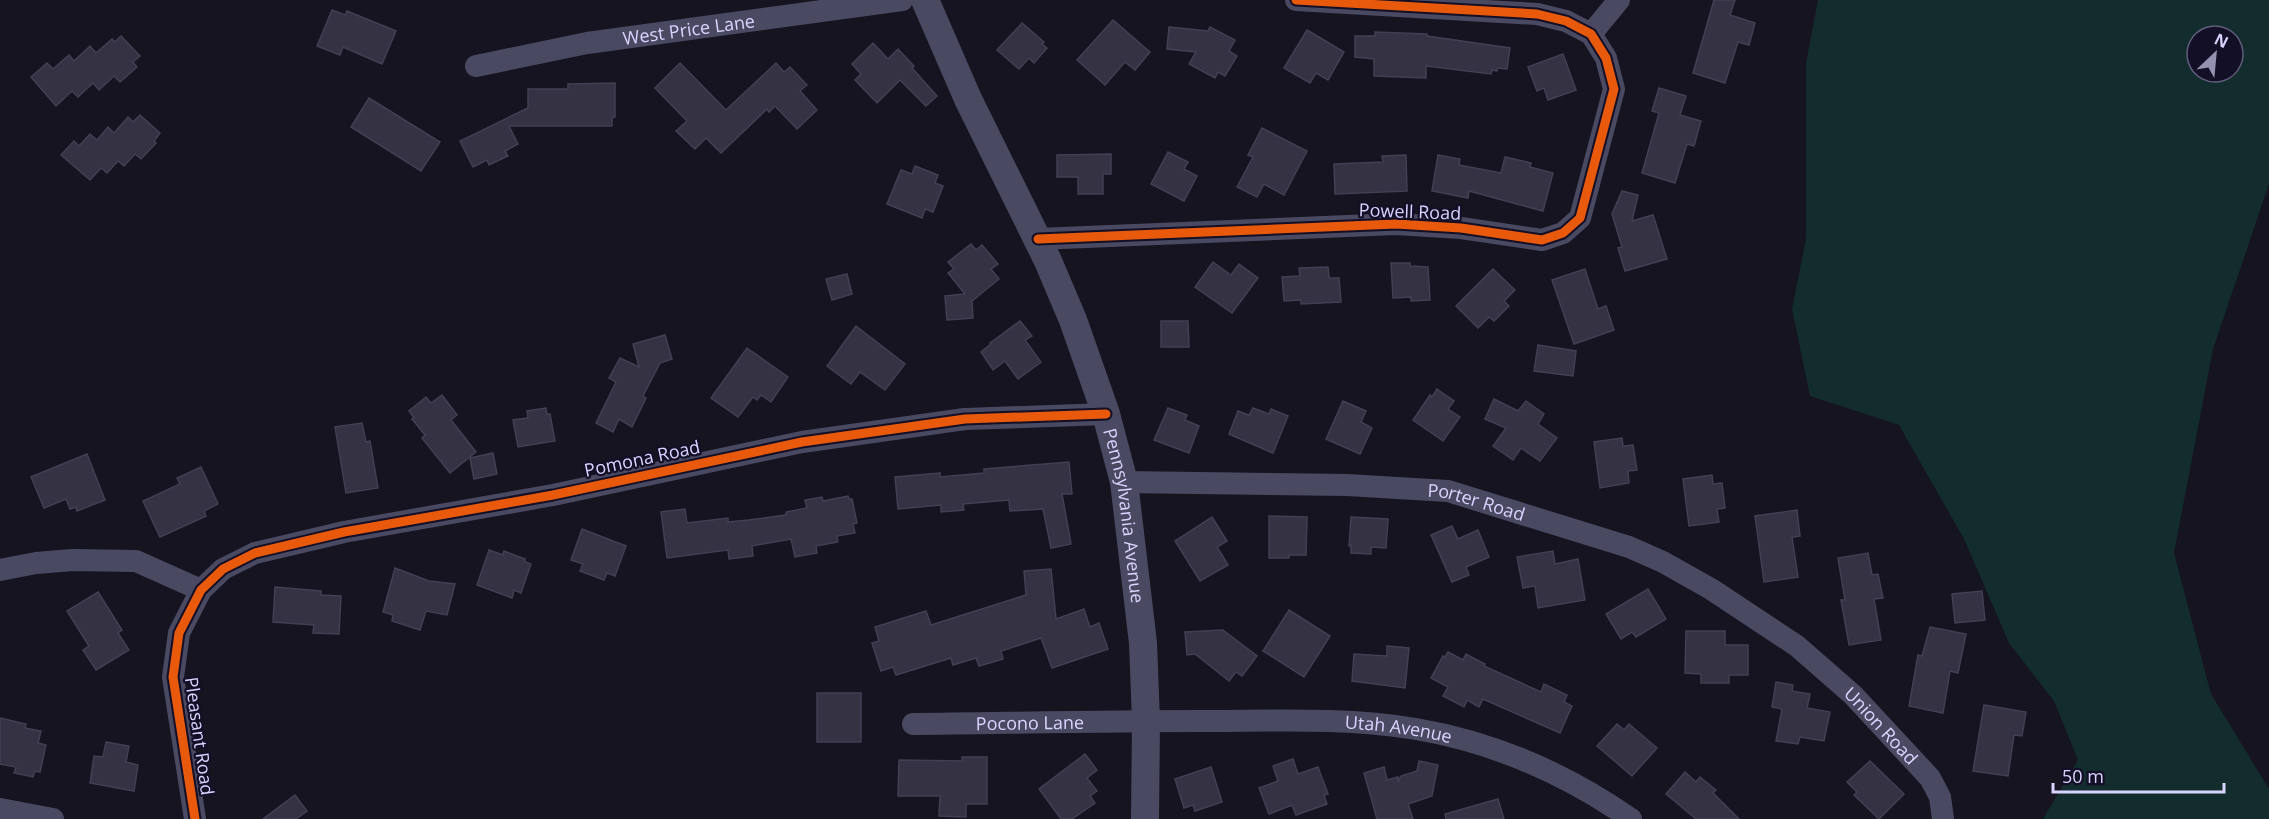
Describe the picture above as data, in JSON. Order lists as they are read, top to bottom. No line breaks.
{"streets":{"street":["West Price Lane","Powell Road","Pomona Road","Porter Road","Pennsylvania Avenue","Pocono Lane","Union Road","Utah Avenue","Pleasant Road"]},"crossings":[["Powell Road","Pennsylvania Avenue"],["Pomona Road","Pennsylvania Avenue"],["Pomona Road","Pleasant Road"],["Porter Road","Pennsylvania Avenue"],["Porter Road","Union Road"],["Pennsylvania Avenue","Pocono Lane"],["Pennsylvania Avenue","Utah Avenue"],["Pocono Lane","Utah Avenue"]],"scale_bar":"50 m","north":"top right"}
